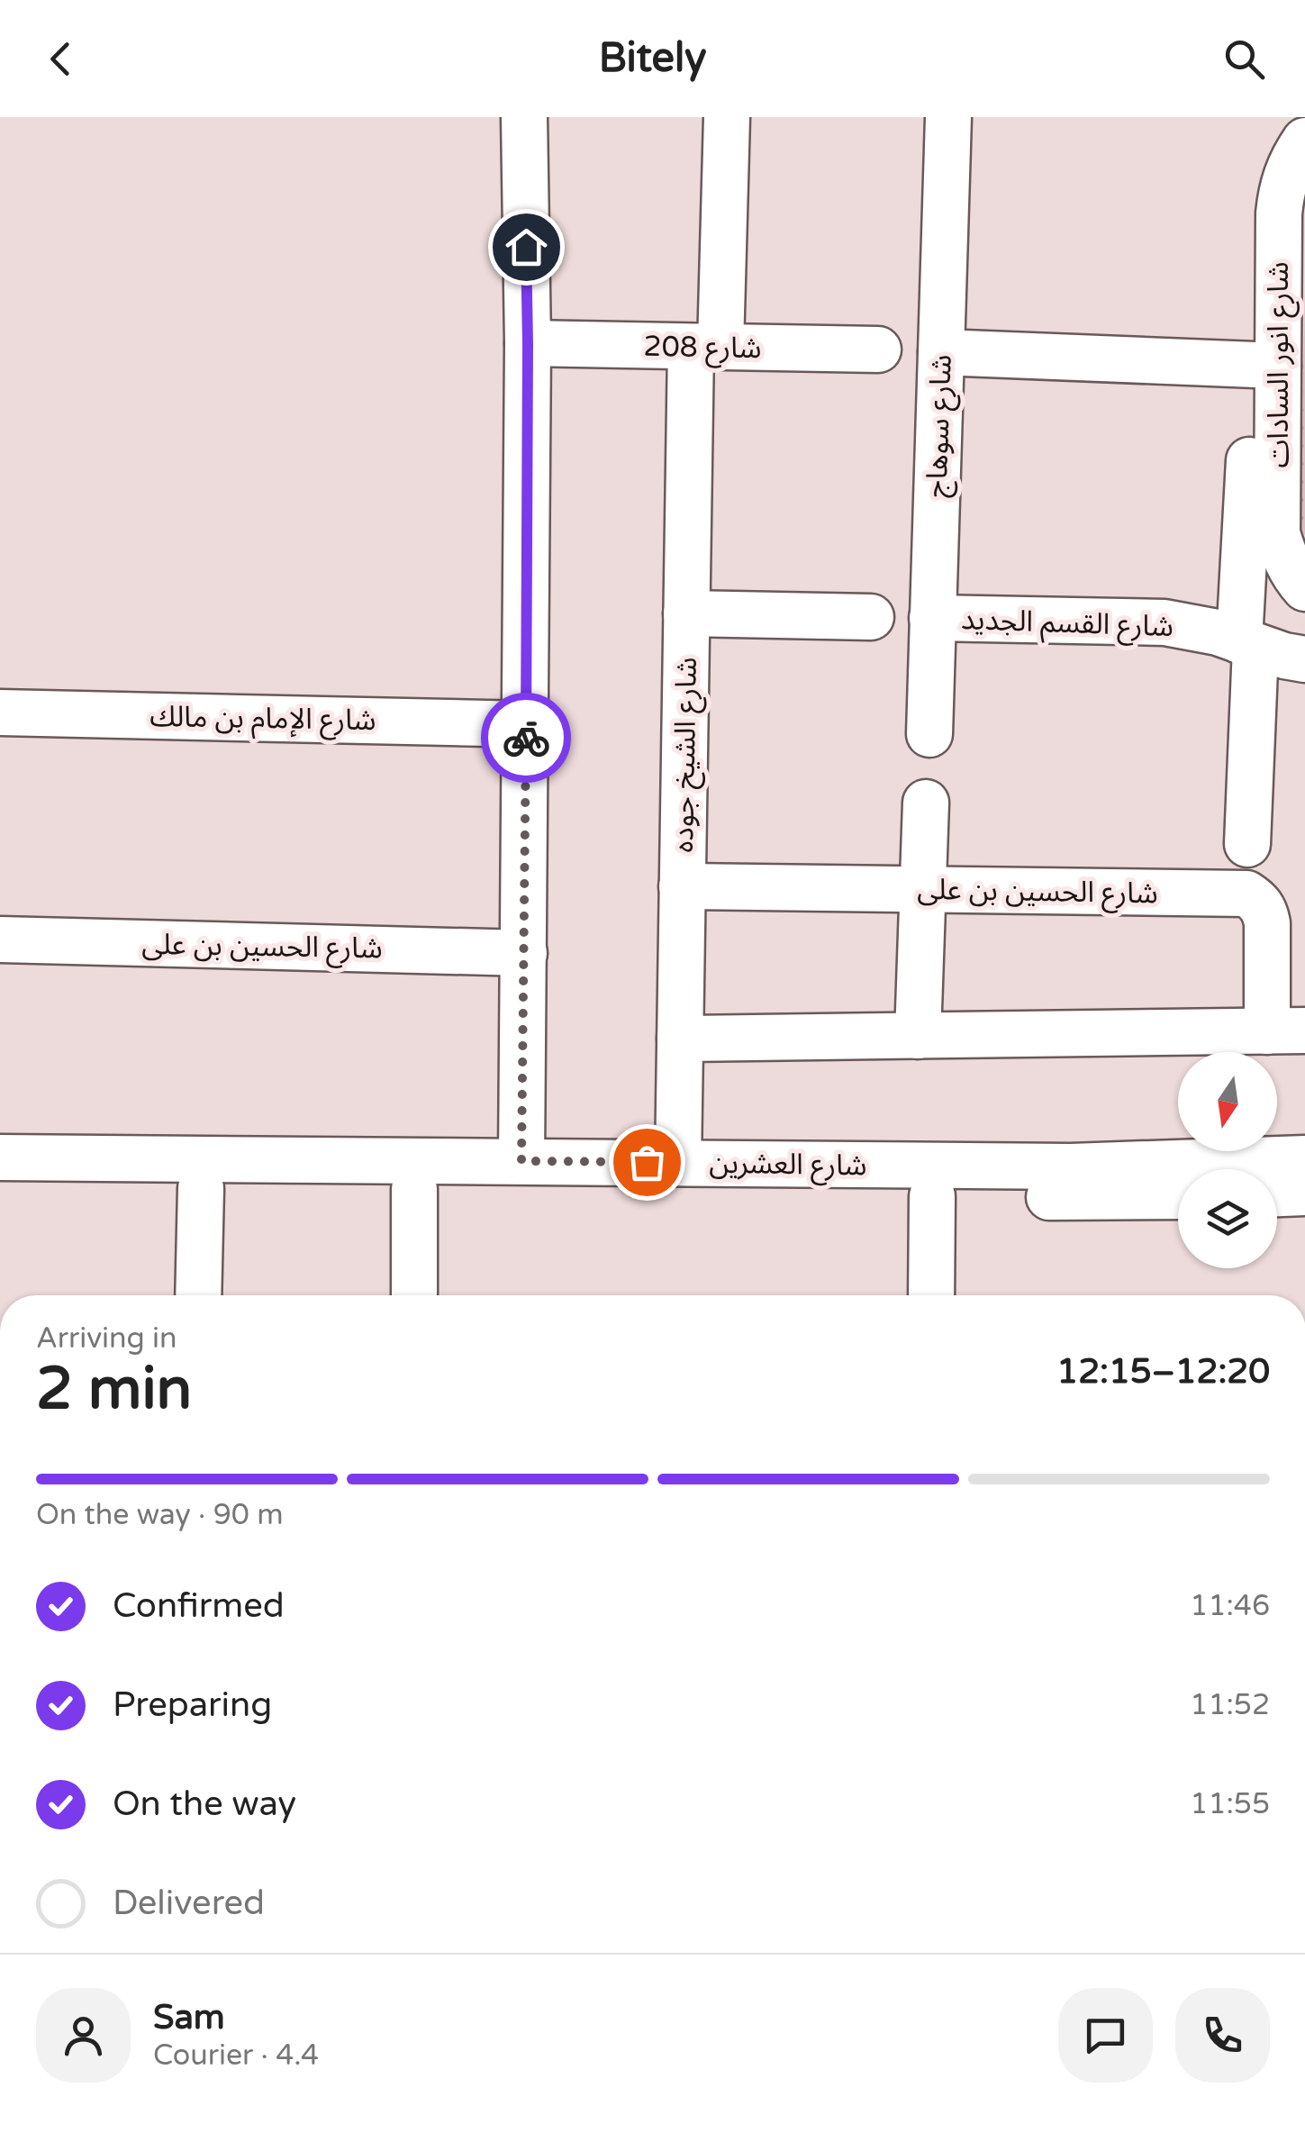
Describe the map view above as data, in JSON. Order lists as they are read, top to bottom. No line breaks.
{"streets":{"street":["شارع 208","شارع انور السادات","شارع سوهاج","شارع القسم الجديد","شارع الإمام بن مالك","شارع الشيخ جوده","شارع الحسين بن على","شارع العشرين"]},"crossings":[["شارع 208","شارع الشيخ جوده"],["شارع سوهاج","شارع القسم الجديد"],["شارع الشيخ جوده","شارع الحسين بن على"],["شارع الشيخ جوده","شارع العشرين"]],"north":"bottom","page":{"header":"Bitely","heading":["2 min","Arriving in","12:15–12:20"],"panel":["Sam","Courier · 4.4"],"bar":"On the way · 90 m","list":[["Confirmed","11:46"],["Preparing","11:52"],["On the way","11:55"],"Delivered"]}}
